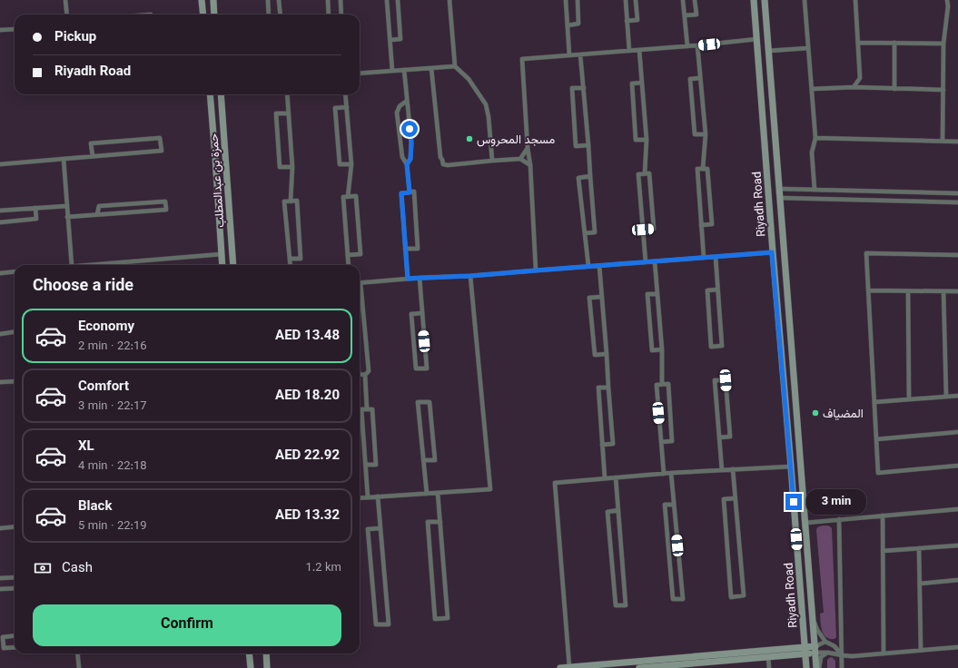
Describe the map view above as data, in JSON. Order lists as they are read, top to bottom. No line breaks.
{"streets":{"street":["حمزة بن عبدالمطلب","Riyadh Road"]},"places":["مسجد المحروس","المضياف"],"page":{"banner":["Pickup","Riyadh Road"],"heading":"Choose a ride","list":[{"name":"Economy","note":"2 min · 22:16","value":"AED 13.48"},{"name":"Comfort","note":"3 min · 22:17","value":"AED 18.20"},{"name":"XL","note":"4 min · 22:18","value":"AED 22.92"},{"name":"Black","note":"5 min · 22:19","value":"AED 13.32"}],"bubble":"3 min","pay":["Cash","1.2 km"],"buttons":"Confirm"}}
